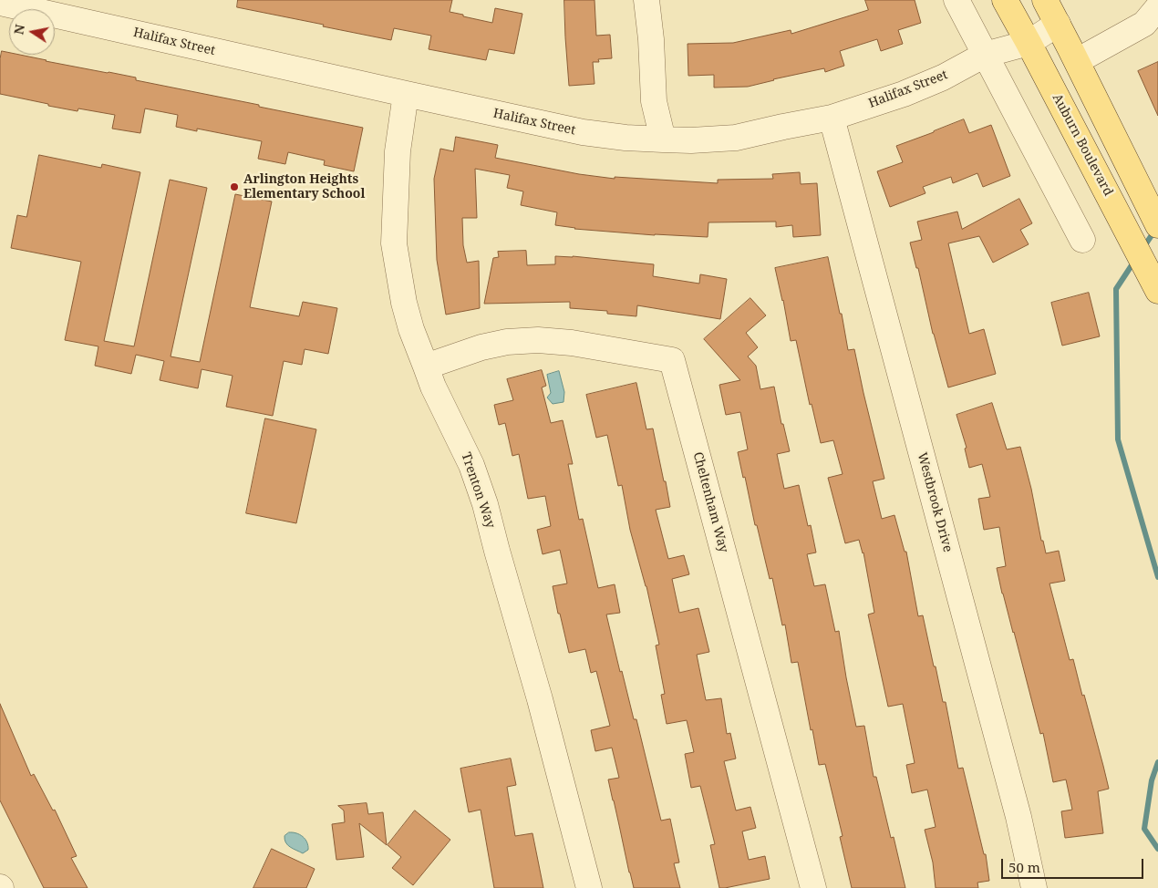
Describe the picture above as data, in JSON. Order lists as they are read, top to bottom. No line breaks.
{"streets":{"main road":["Auburn Boulevard"],"street":["Halifax Street","Trenton Way","Cheltenham Way","Westbrook Drive"]},"crossings":[["Halifax Street","Auburn Boulevard"],["Halifax Street","Trenton Way"],["Halifax Street","Westbrook Drive"],["Trenton Way","Cheltenham Way"]],"places":["Arlington Heights Elementary School"],"scale_bar":"50 m","north":"left"}
